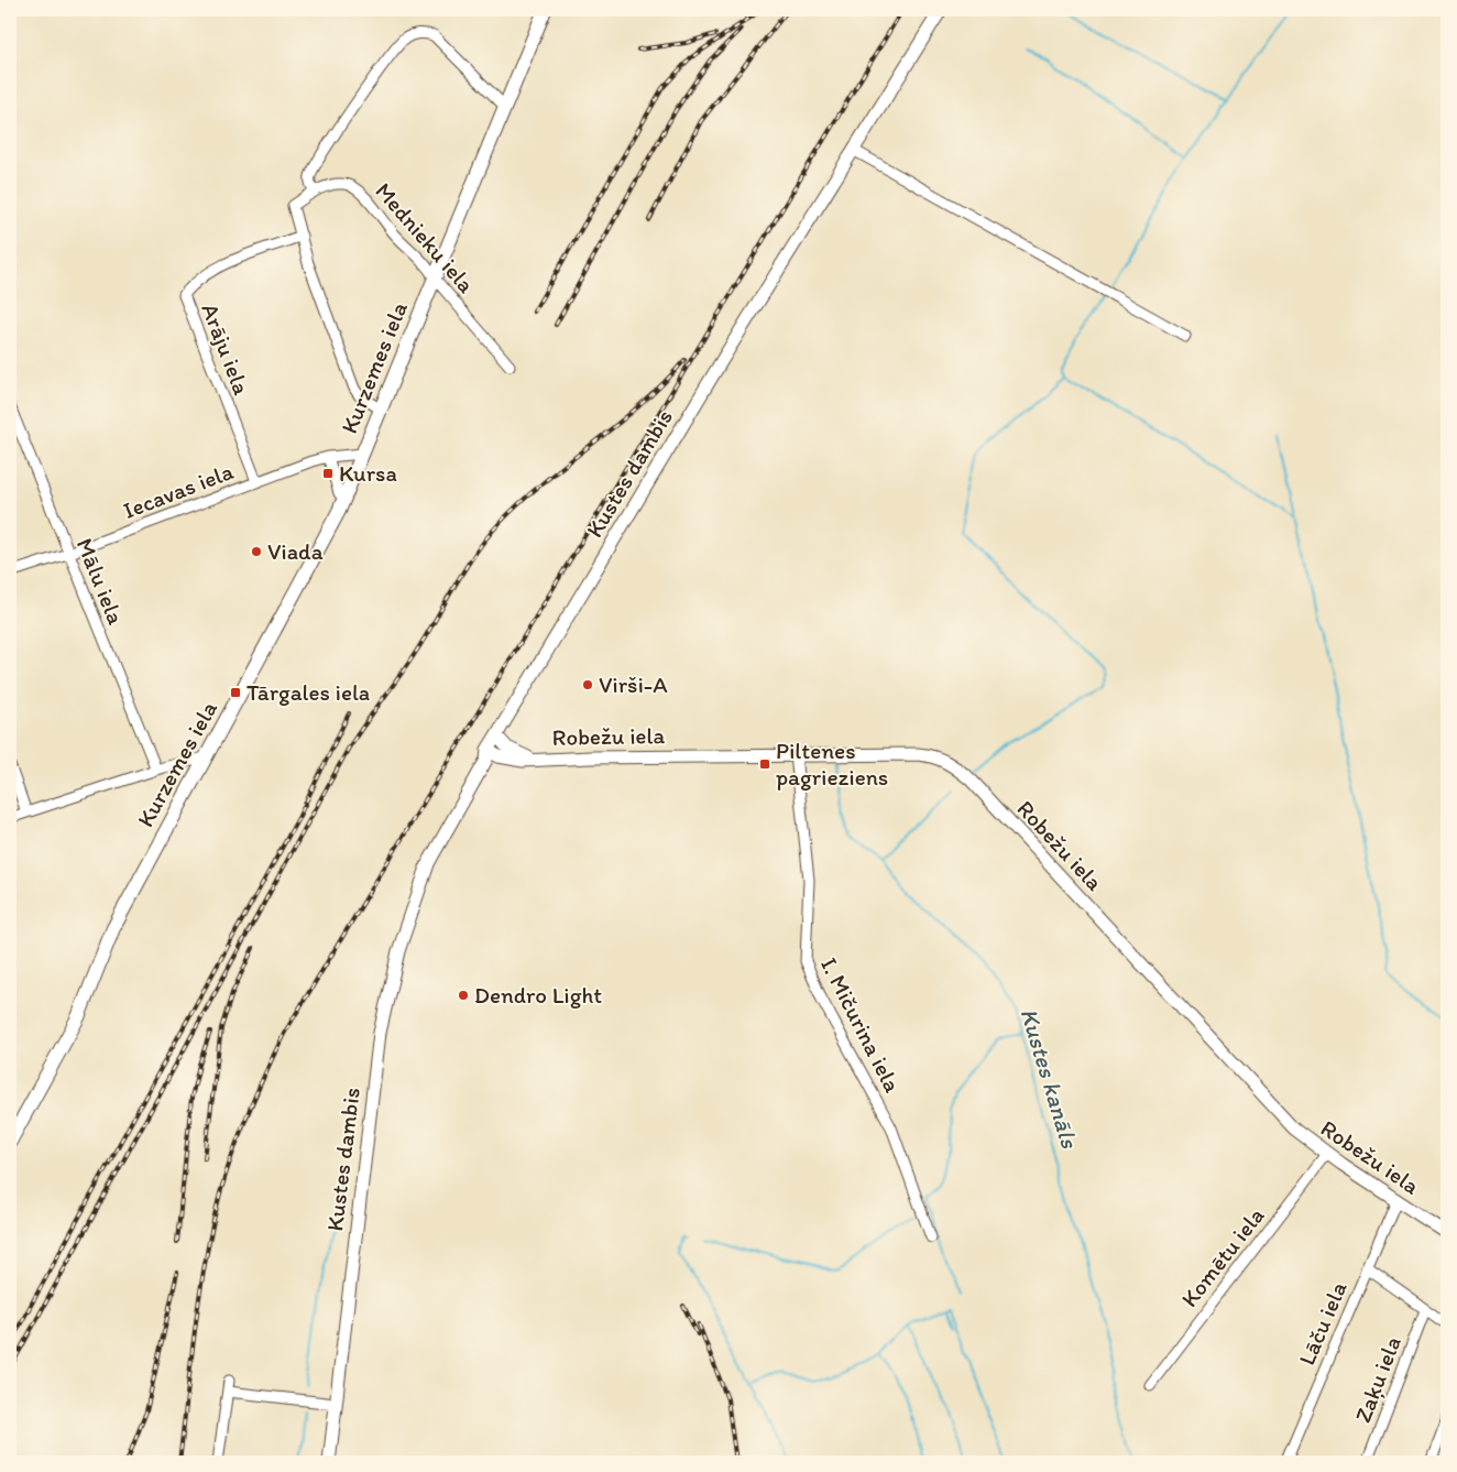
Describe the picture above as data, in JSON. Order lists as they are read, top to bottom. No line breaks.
{"streets":{"highway":["Kurzemes iela"],"main road":["Kustes dambis","Robežu iela"],"street":["Mednieku iela","Arāju iela","Iecavas iela","Mālu iela","I. Mičurina iela","Komētu iela","Lāču iela","Zaķu iela"]},"crossings":[["Mednieku iela","Arāju iela"],["Mednieku iela","Kurzemes iela"],["Arāju iela","Iecavas iela"],["Kurzemes iela","Iecavas iela"],["Kustes dambis","Robežu iela"],["Iecavas iela","Mālu iela"],["Robežu iela","I. Mičurina iela"],["Robežu iela","Komētu iela"],["Robežu iela","Lāču iela"]],"water":["Kustes kanāls"],"places":{"transit":["Kursa","Tārgales iela","Piltenes pagrieziens"],"other":["Viada","Virši-A","Dendro Light"]}}
